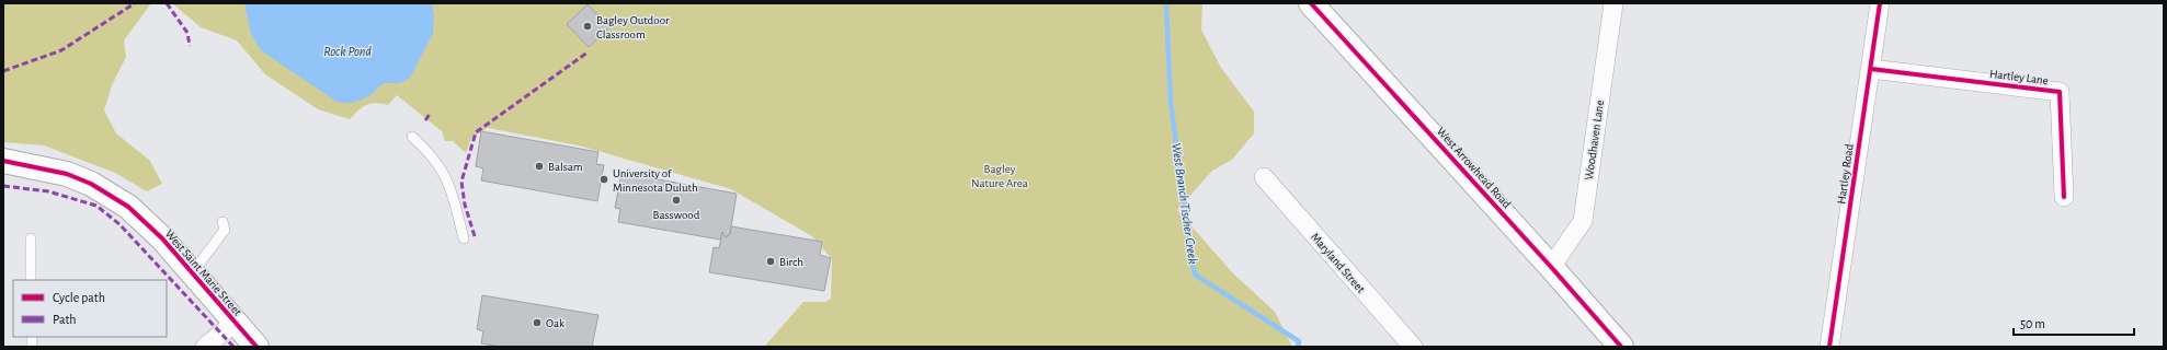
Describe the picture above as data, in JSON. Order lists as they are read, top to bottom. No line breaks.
{"streets":{"street":["Hartley Lane","Woodhaven Lane","West Arrowhead Road","Hartley Road","Maryland Street","West Saint Marie Street"]},"crossings":[["Hartley Lane","Hartley Road"],["Woodhaven Lane","West Arrowhead Road"]],"water":["Rock Pond","West Branch Tischer Creek"],"parks":["Bagley Nature Area"],"places":["Bagley Outdoor Classroom","Balsam","University of Minnesota Duluth","Basswood","Birch","Oak"],"legend":["Cycle path","Path"],"scale_bar":"50 m"}
